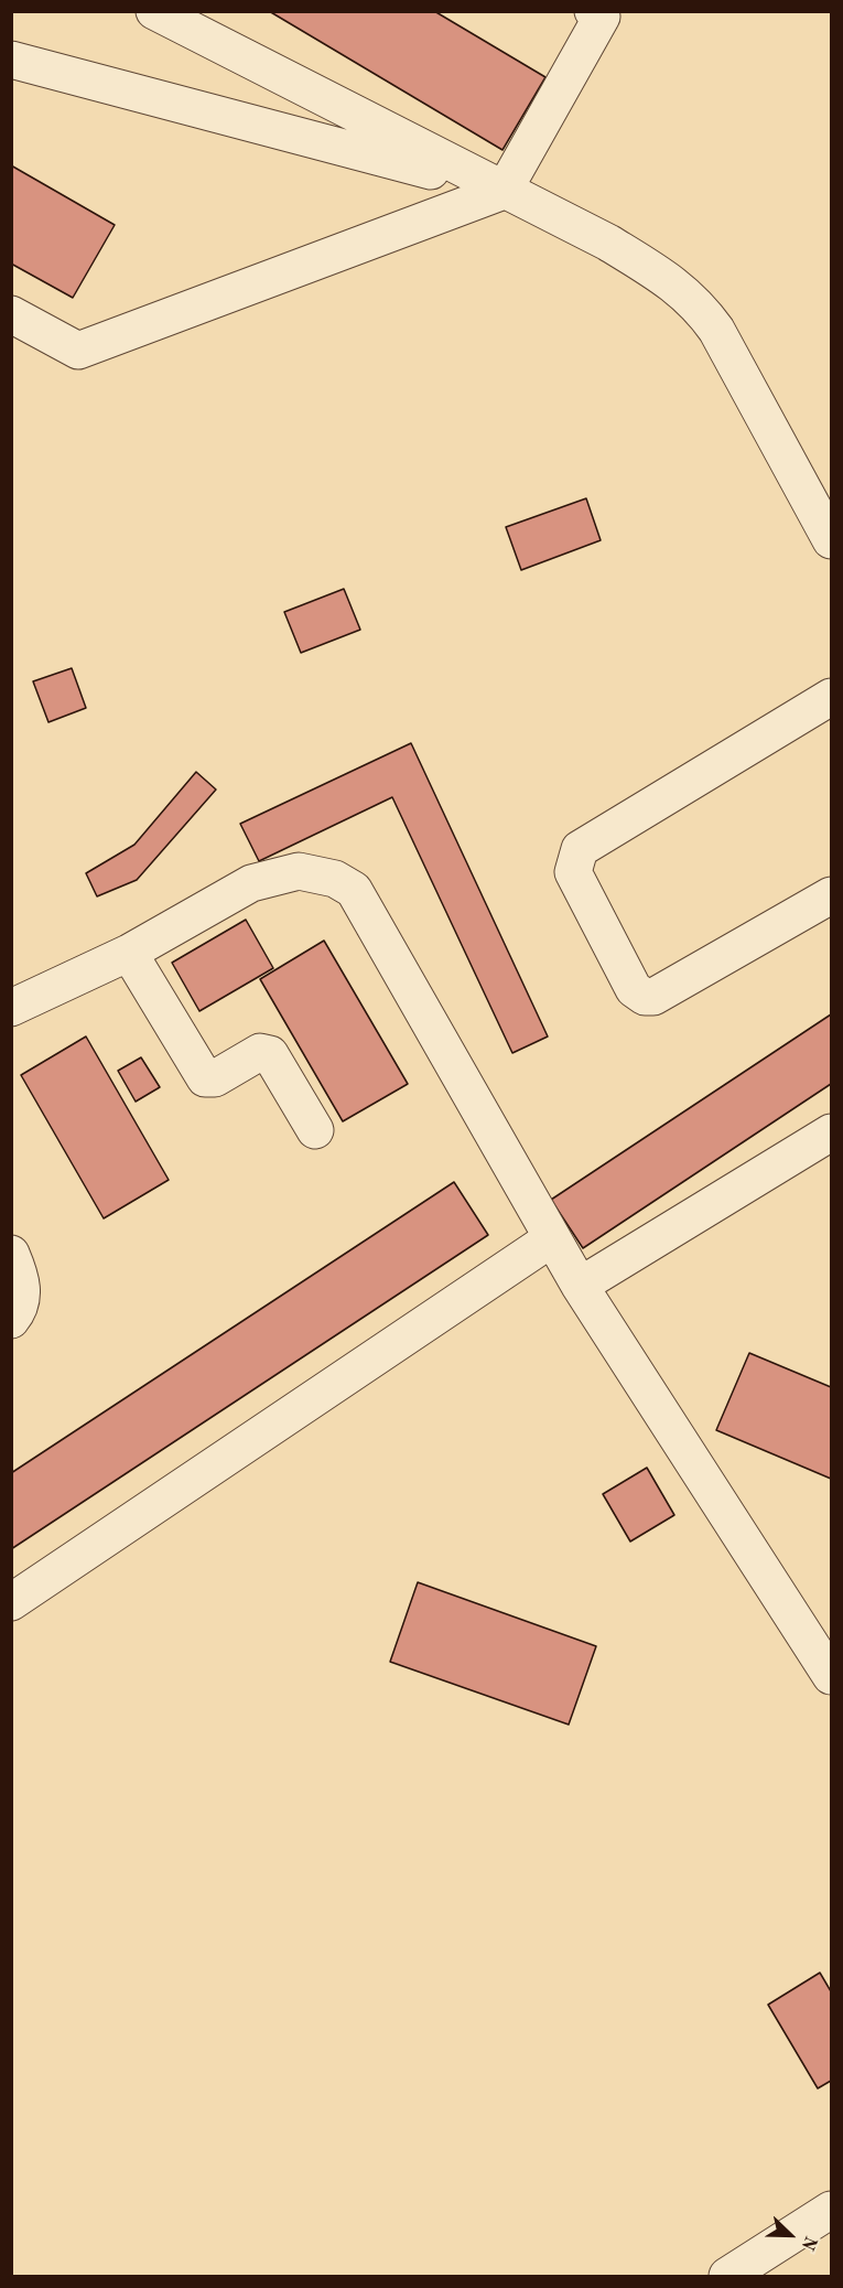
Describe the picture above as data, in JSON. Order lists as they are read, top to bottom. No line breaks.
{"north":"bottom right"}
